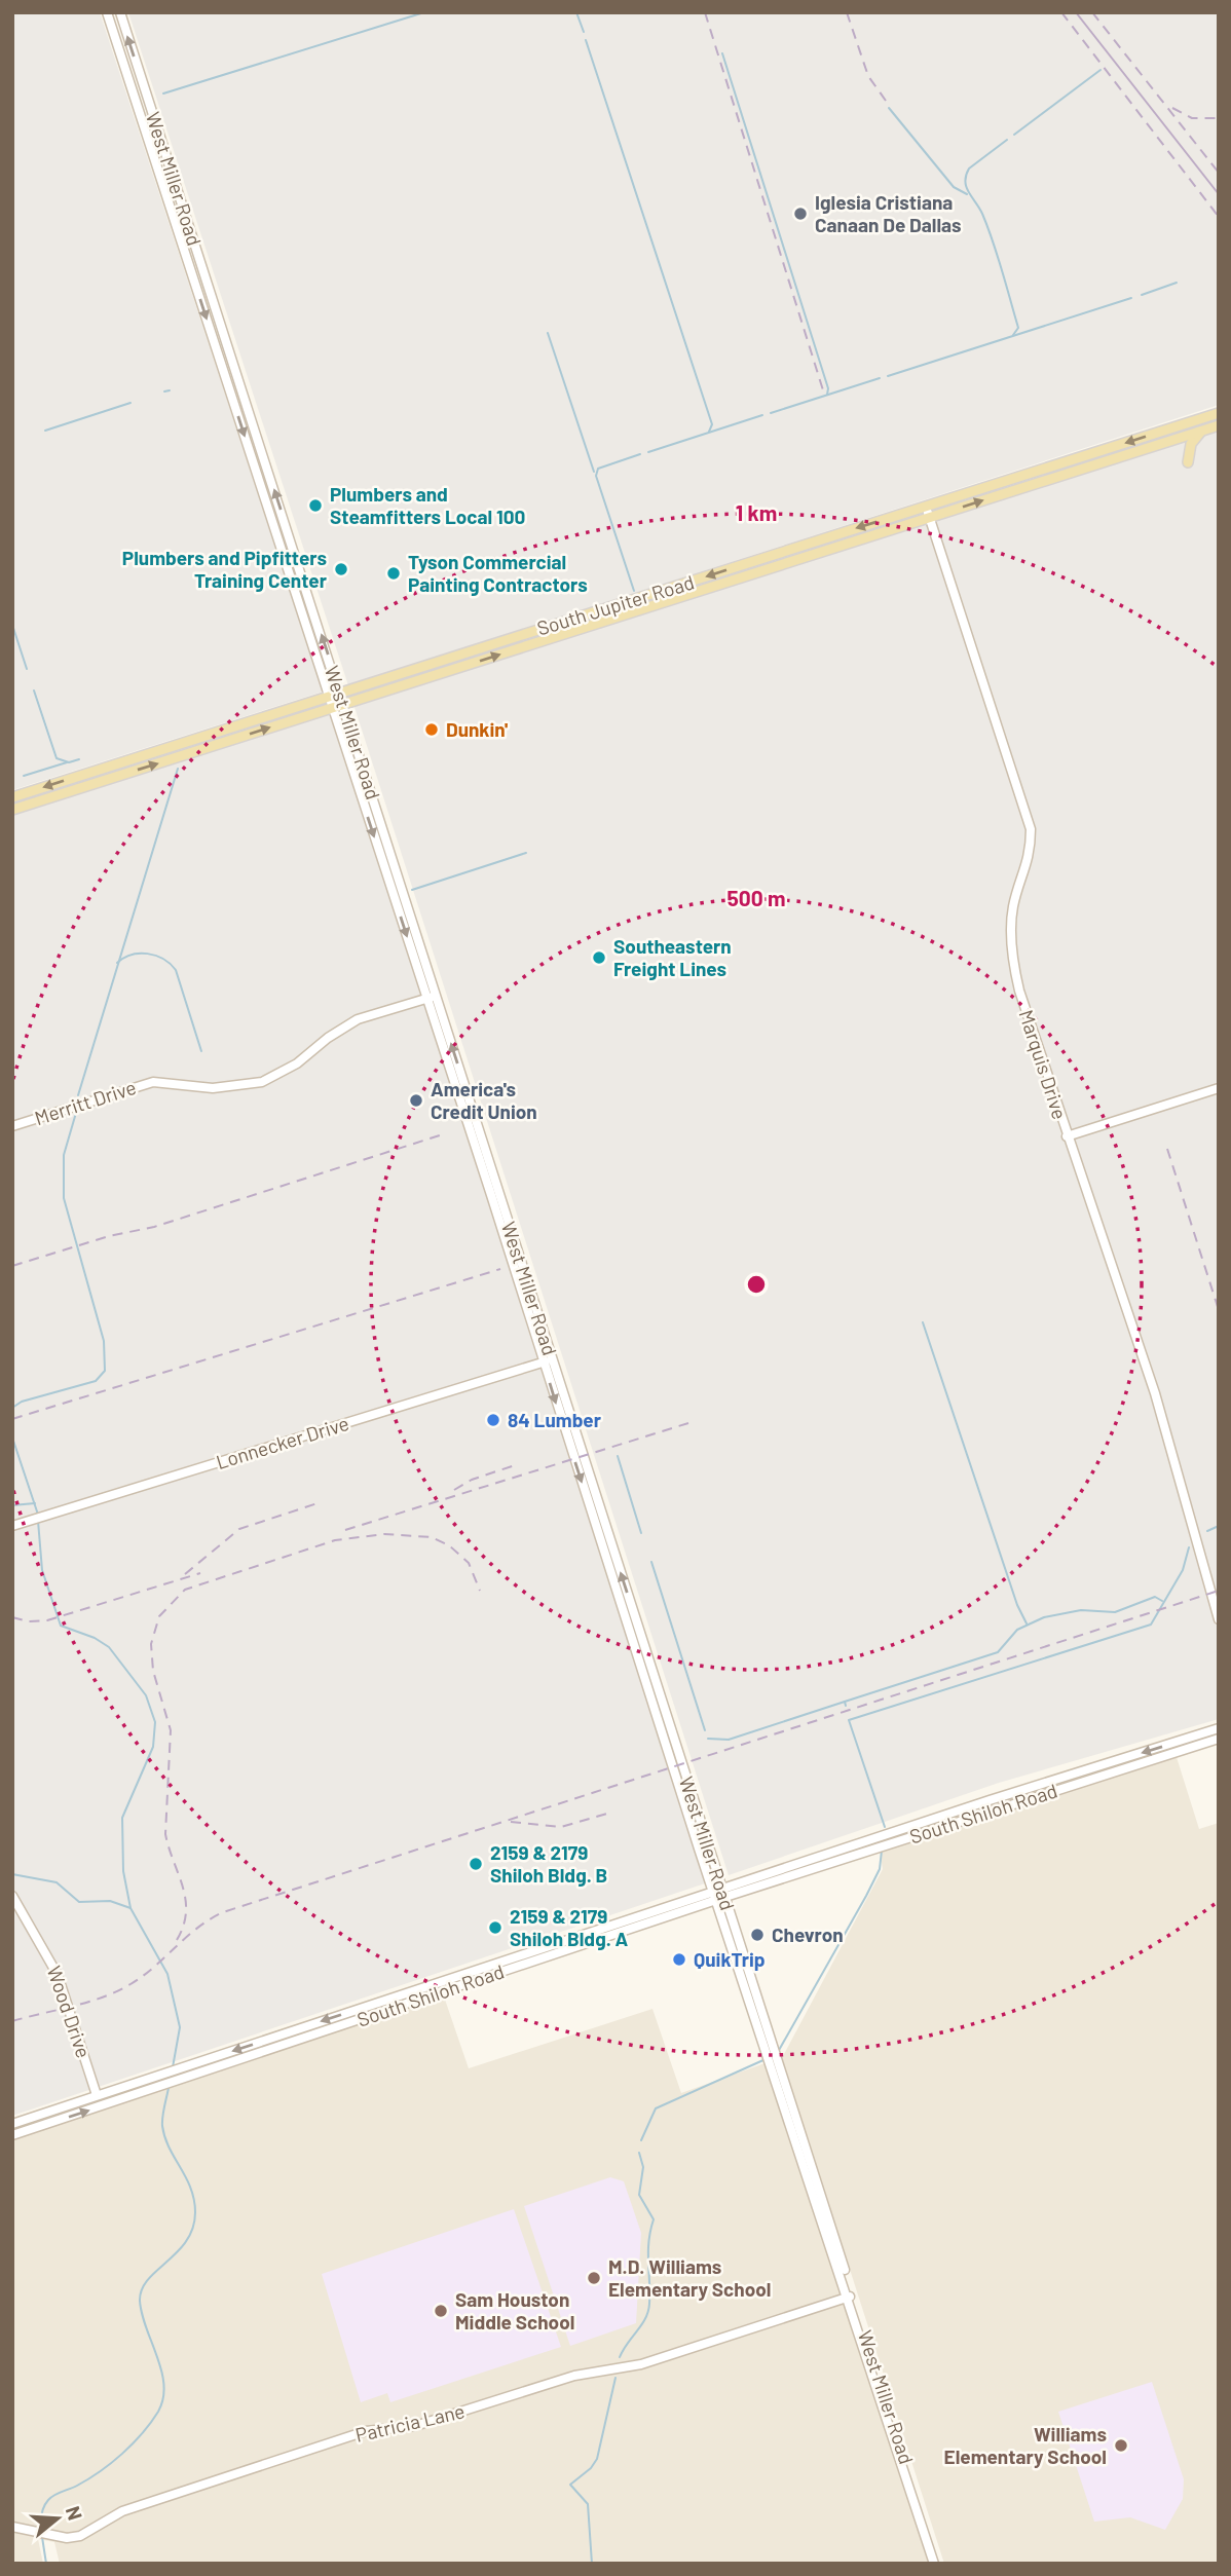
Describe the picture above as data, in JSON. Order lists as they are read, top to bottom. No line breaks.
{"streets":{"main road":["West Miller Road","South Jupiter Road","Marquis Drive","Merritt Drive","Lonnecker Drive","South Shiloh Road","Wood Drive","Patricia Lane"]},"crossings":[["West Miller Road","South Jupiter Road"],["West Miller Road","Merritt Drive"],["West Miller Road","Lonnecker Drive"],["West Miller Road","South Shiloh Road"],["West Miller Road","Patricia Lane"],["South Jupiter Road","Marquis Drive"],["South Shiloh Road","Wood Drive"]],"places":["Iglesia Cristiana Canaan De Dallas","Plumbers and Steamfitters Local 100","Plumbers and Pipfitters Training Center","Tyson Commercial Painting Contractors","Dunkin'","Southeastern Freight Lines","America's Credit Union","84 Lumber","2159 & 2179 Shiloh Bldg. B","2159 & 2179 Shiloh Bldg. A","Chevron","QuikTrip","M.D. Williams Elementary School","Sam Houston Middle School","Williams Elementary School"],"north":"right","rings":["1 km","500 m"]}
